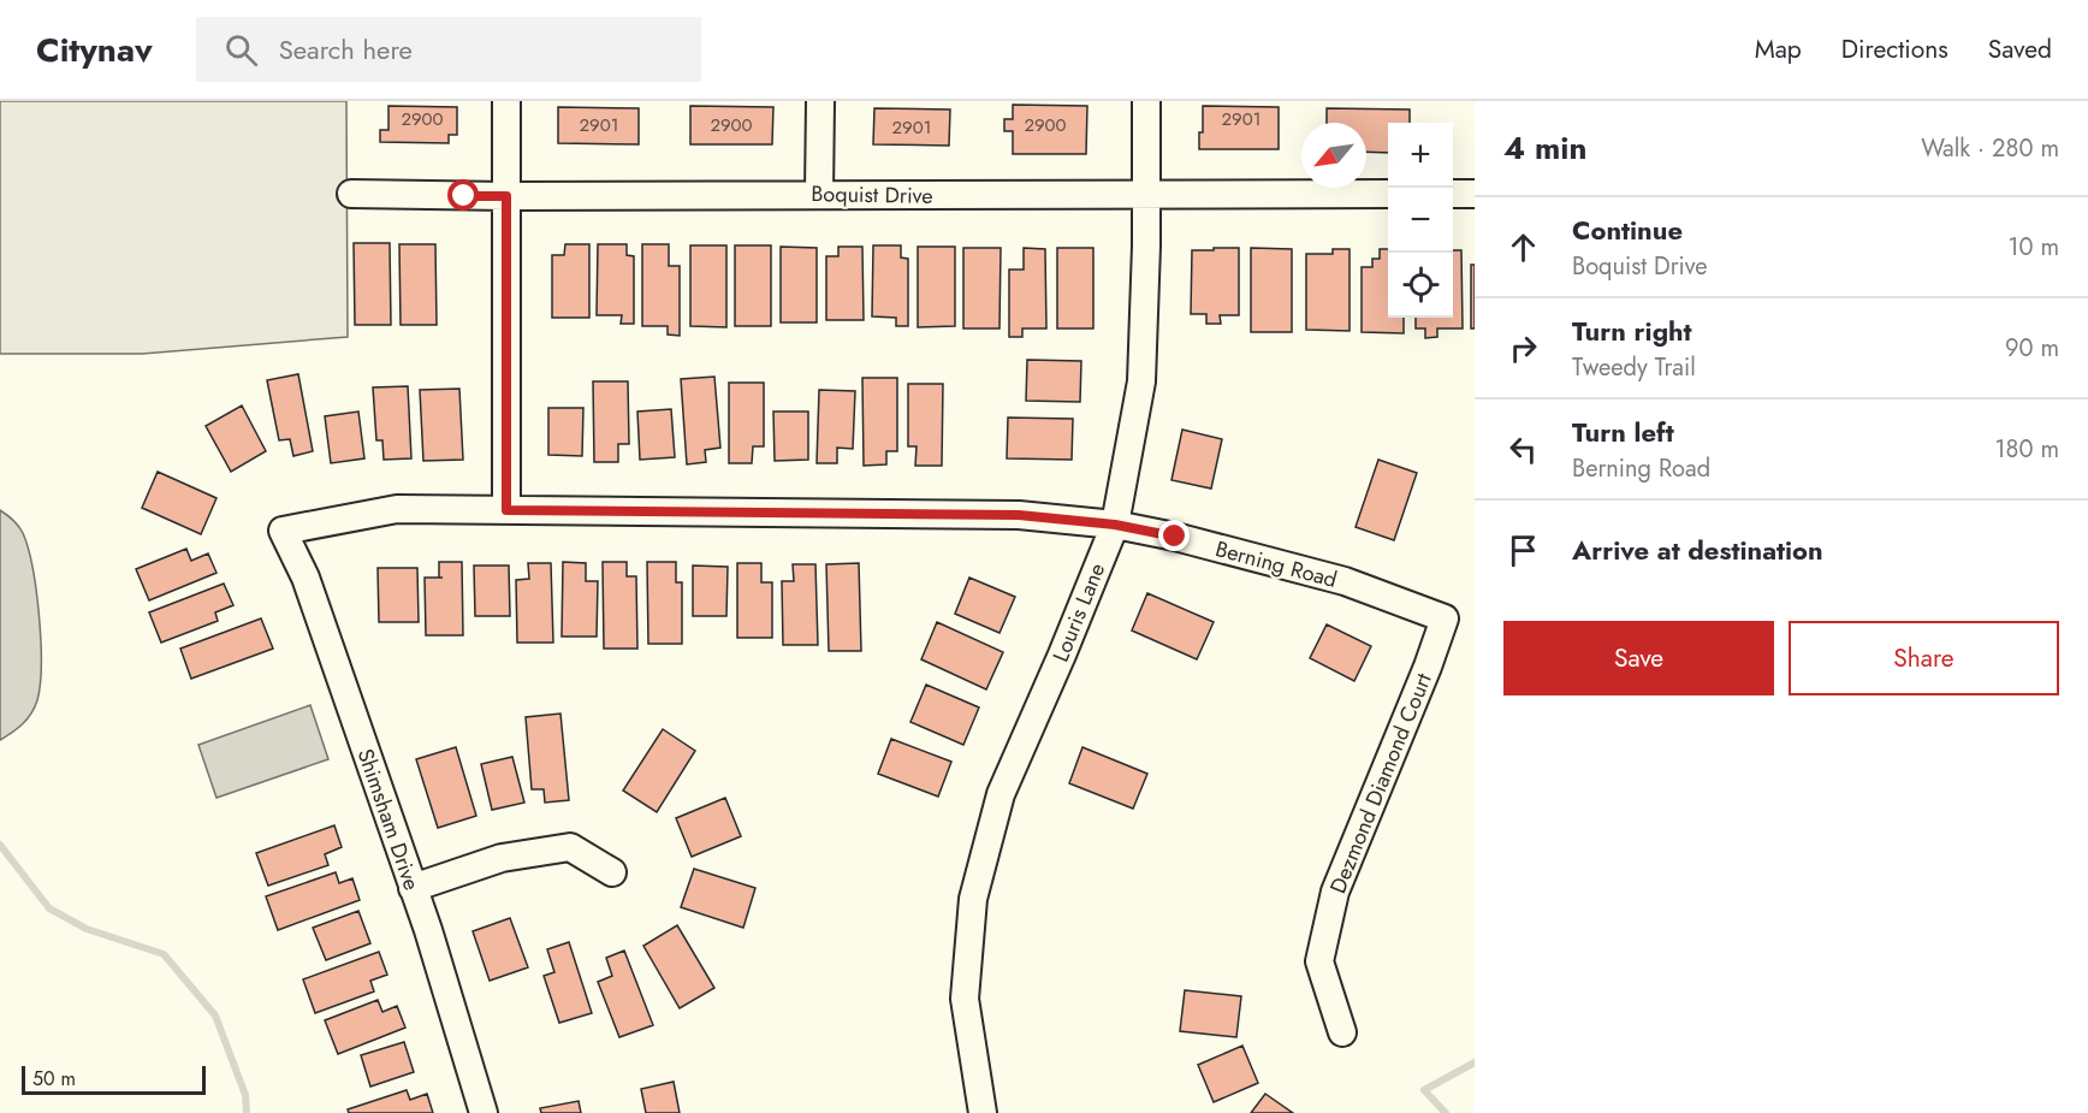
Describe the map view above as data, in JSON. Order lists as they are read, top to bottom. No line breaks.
{"streets":{"street":["Boquist Drive","Berning Road","Louris Lane","Dezmond Diamond Court","Shimsham Drive"]},"crossings":[["Boquist Drive","Louris Lane"],["Berning Road","Louris Lane"],["Berning Road","Dezmond Diamond Court"],["Berning Road","Shimsham Drive"]],"house_numbers":["2900","2901","2901","2900","2900","2901"],"scale_bar":"50 m","north":"bottom left","page":{"header":"Citynav","search":"Search here","nav":["Map","Directions","Saved"],"heading":["4 min","Walk · 280 m"],"map_buttons":["+","−"],"list":[["Continue","Boquist Drive","10 m"],["Turn right","Tweedy Trail","90 m"],["Turn left","Berning Road","180 m"],"Arrive at destination"],"buttons":["Save","Share"],"scale":"50 m"}}
